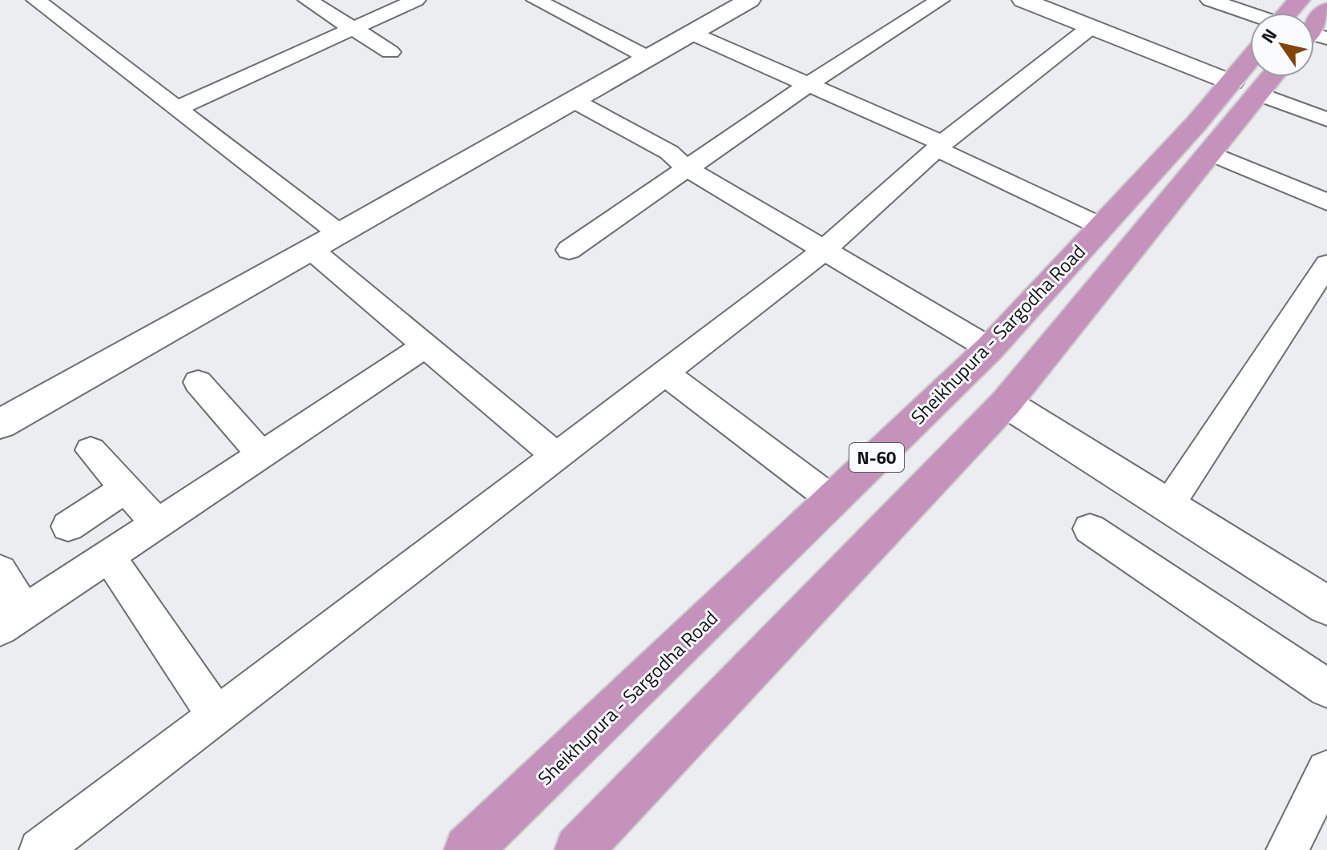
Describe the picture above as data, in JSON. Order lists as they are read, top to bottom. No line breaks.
{"streets":{"highway":["Sheikhupura - Sargodha Road","N-60"]},"north":"top left"}
